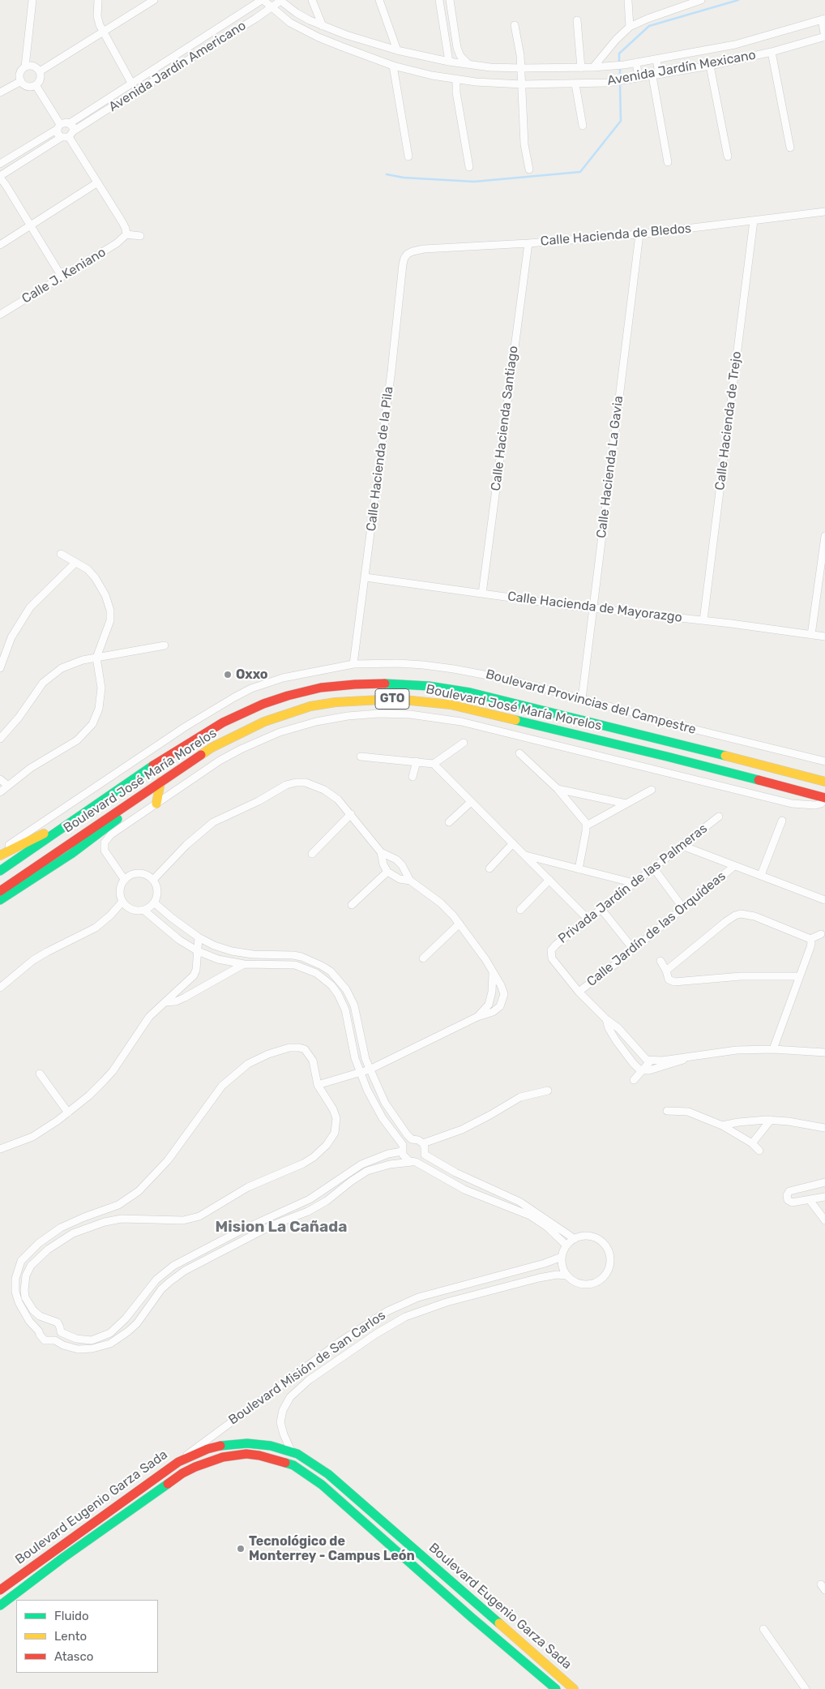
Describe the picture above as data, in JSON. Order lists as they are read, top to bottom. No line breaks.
{"streets":{"main road":["GTO","Boulevard José María Morelos","Boulevard Eugenio Garza Sada"],"street":["Avenida Jardín Americano","Avenida Jardín Mexicano","Calle Hacienda de Bledos","Calle J. Keniano","Calle Hacienda Santiago","Calle Hacienda de Trejo","Calle Hacienda de la Pila","Calle Hacienda La Gavia","Calle Hacienda de Mayorazgo","Boulevard Provincias del Campestre","Privada Jardín de las Palmeras","Calle Jardín de las Orquídeas","Boulevard Misión de San Carlos"]},"crossings":[["Avenida Jardín Americano","Avenida Jardín Mexicano"],["Calle Hacienda de Bledos","Calle Hacienda Santiago"],["Calle Hacienda de Bledos","Calle Hacienda de Trejo"],["Calle Hacienda de Bledos","Calle Hacienda de la Pila"],["Calle Hacienda de Bledos","Calle Hacienda La Gavia"],["Calle Hacienda Santiago","Calle Hacienda de Mayorazgo"],["Calle Hacienda de Trejo","Calle Hacienda de Mayorazgo"],["Calle Hacienda de la Pila","Calle Hacienda de Mayorazgo"],["Calle Hacienda de la Pila","Boulevard Provincias del Campestre"],["Calle Hacienda La Gavia","Calle Hacienda de Mayorazgo"],["Calle Hacienda La Gavia","Boulevard Provincias del Campestre"],["Privada Jardín de las Palmeras","Calle Jardín de las Orquídeas"],["Boulevard Misión de San Carlos","Boulevard Eugenio Garza Sada"]],"districts":["Mision La Cañada"],"places":["Oxxo","Tecnológico de Monterrey - Campus León"],"legend":["Fluido","Lento","Atasco"]}
